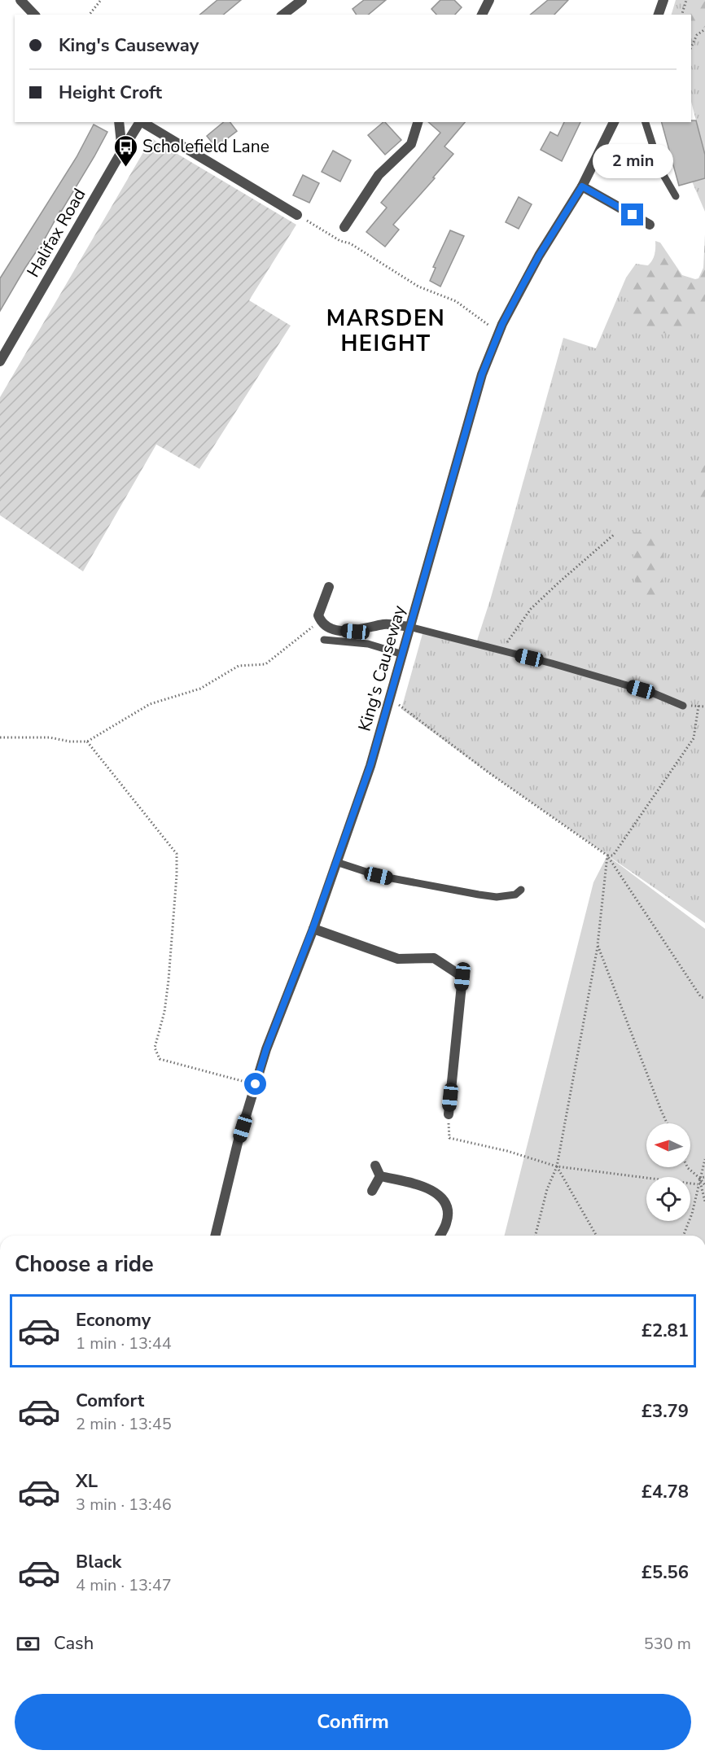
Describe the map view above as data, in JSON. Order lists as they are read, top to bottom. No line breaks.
{"streets":{"street":["Halifax Road","King's Causeway"]},"districts":["MARSDEN HEIGHT"],"places":{"bus stop":["Scholefield Lane"]},"north":"left","page":{"banner":["King's Causeway","Height Croft"],"bubble":"2 min","heading":"Choose a ride","list":[{"name":"Economy","note":"1 min · 13:44","value":"£2.81"},{"name":"Comfort","note":"2 min · 13:45","value":"£3.79"},{"name":"XL","note":"3 min · 13:46","value":"£4.78"},{"name":"Black","note":"4 min · 13:47","value":"£5.56"}],"pay":["Cash","530 m"],"buttons":"Confirm"}}
